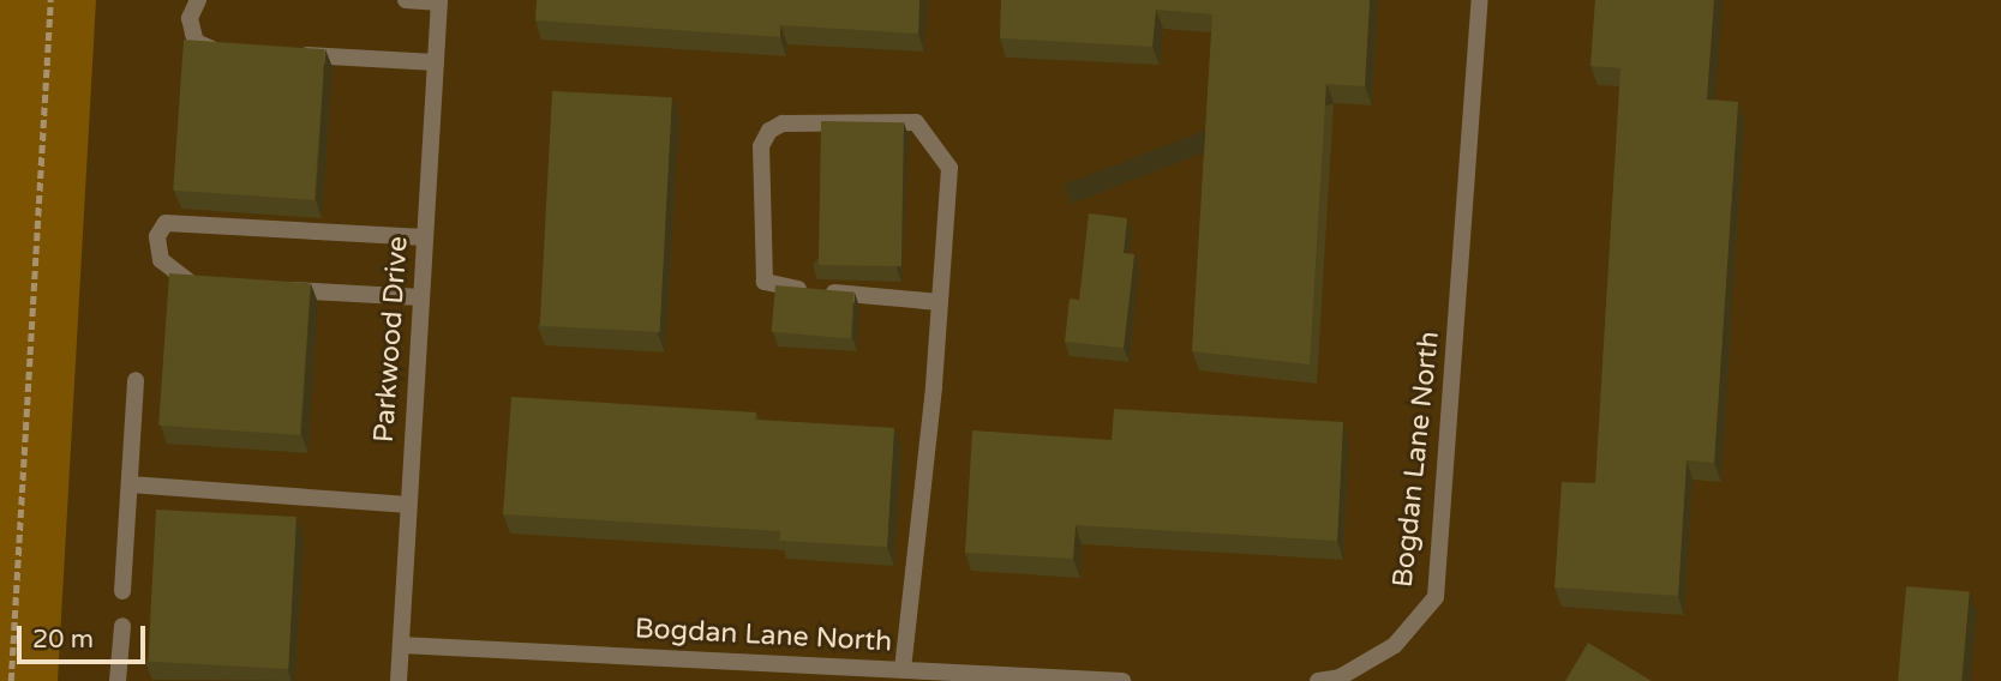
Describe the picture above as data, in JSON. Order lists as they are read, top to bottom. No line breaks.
{"streets":{"street":["Parkwood Drive","Bogdan Lane North"]},"crossings":[["Parkwood Drive","Bogdan Lane North"]],"scale_bar":"20 m"}
